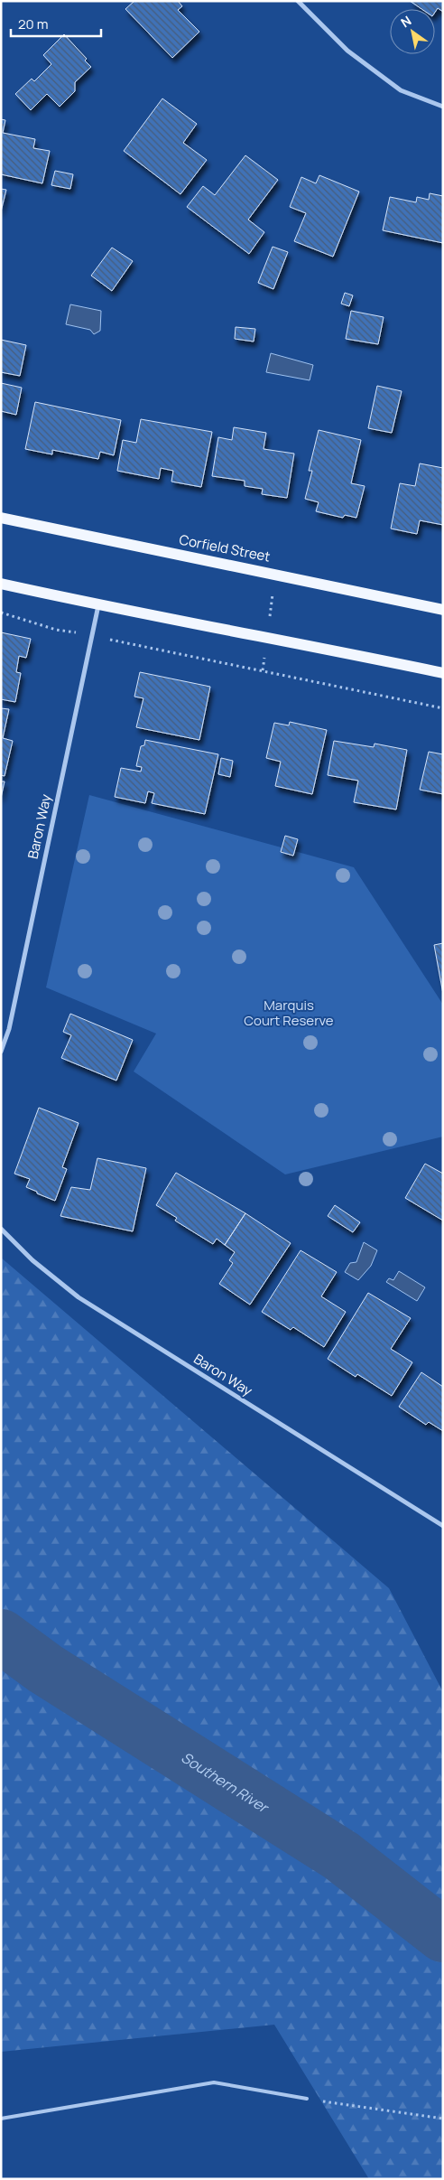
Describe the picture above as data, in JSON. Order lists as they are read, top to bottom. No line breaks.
{"streets":{"main road":["Corfield Street"],"street":["Baron Way"]},"water":["Southern River"],"parks":["Marquis Court Reserve"],"scale_bar":"20 m","north":"top left"}
